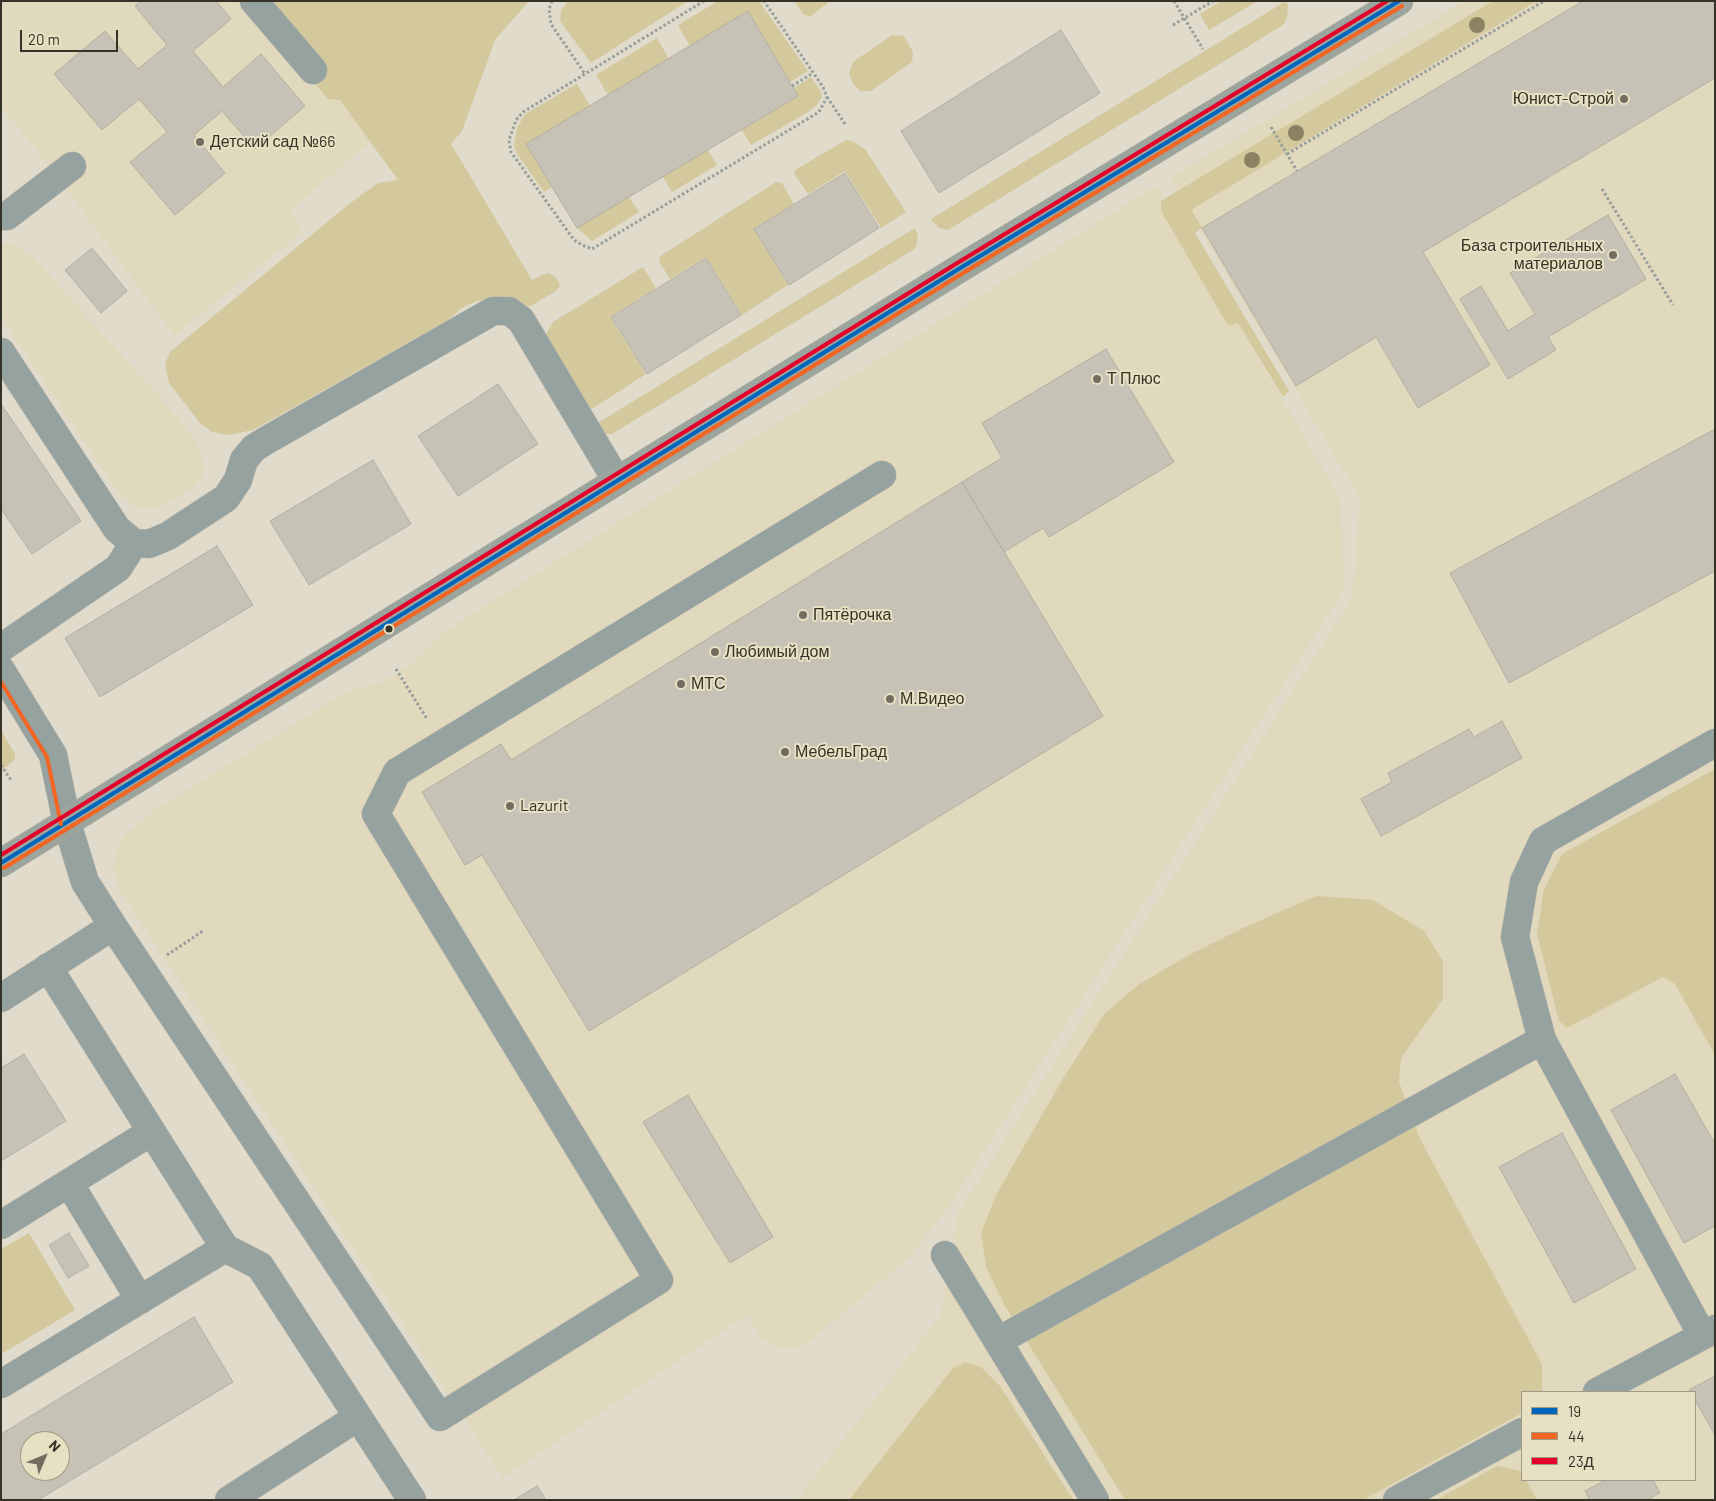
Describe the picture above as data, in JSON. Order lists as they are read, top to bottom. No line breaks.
{"places":["Юнист-Строй","Детский сад №66","База строительных материалов","Т Плюс","Пятёрочка","Любимый дом","МТС","М.Видео","МебельГрад","Lazurit"],"lines":["transit line 19","transit line 23Д","transit line 44"],"legend":["19","44","23Д"],"scale_bar":"20 m","north":"top right"}
